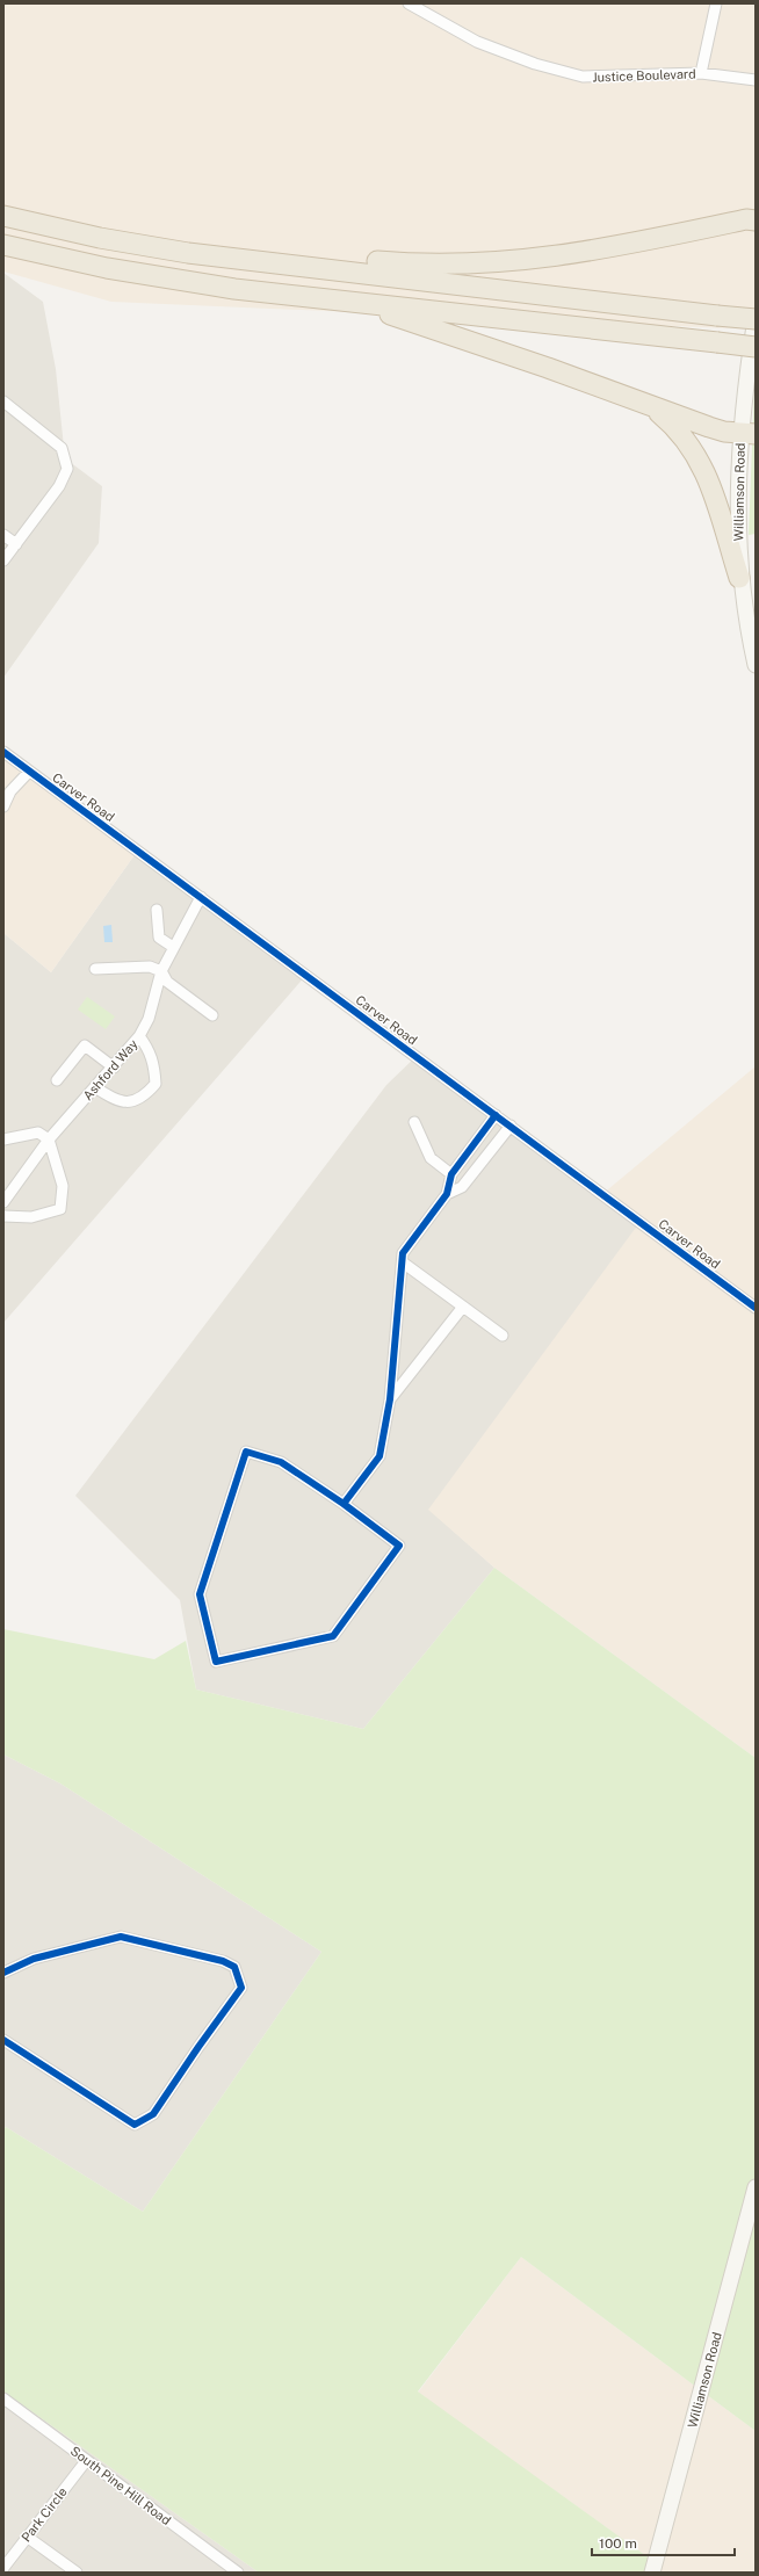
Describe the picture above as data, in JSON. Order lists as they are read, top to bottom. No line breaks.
{"streets":{"main road":["Williamson Road"],"street":["Justice Boulevard","Carver Road","Ashford Way","South Pine Hill Road","Park Circle"]},"crossings":[["Carver Road","Ashford Way"],["South Pine Hill Road","Park Circle"]],"scale_bar":"100 m"}
